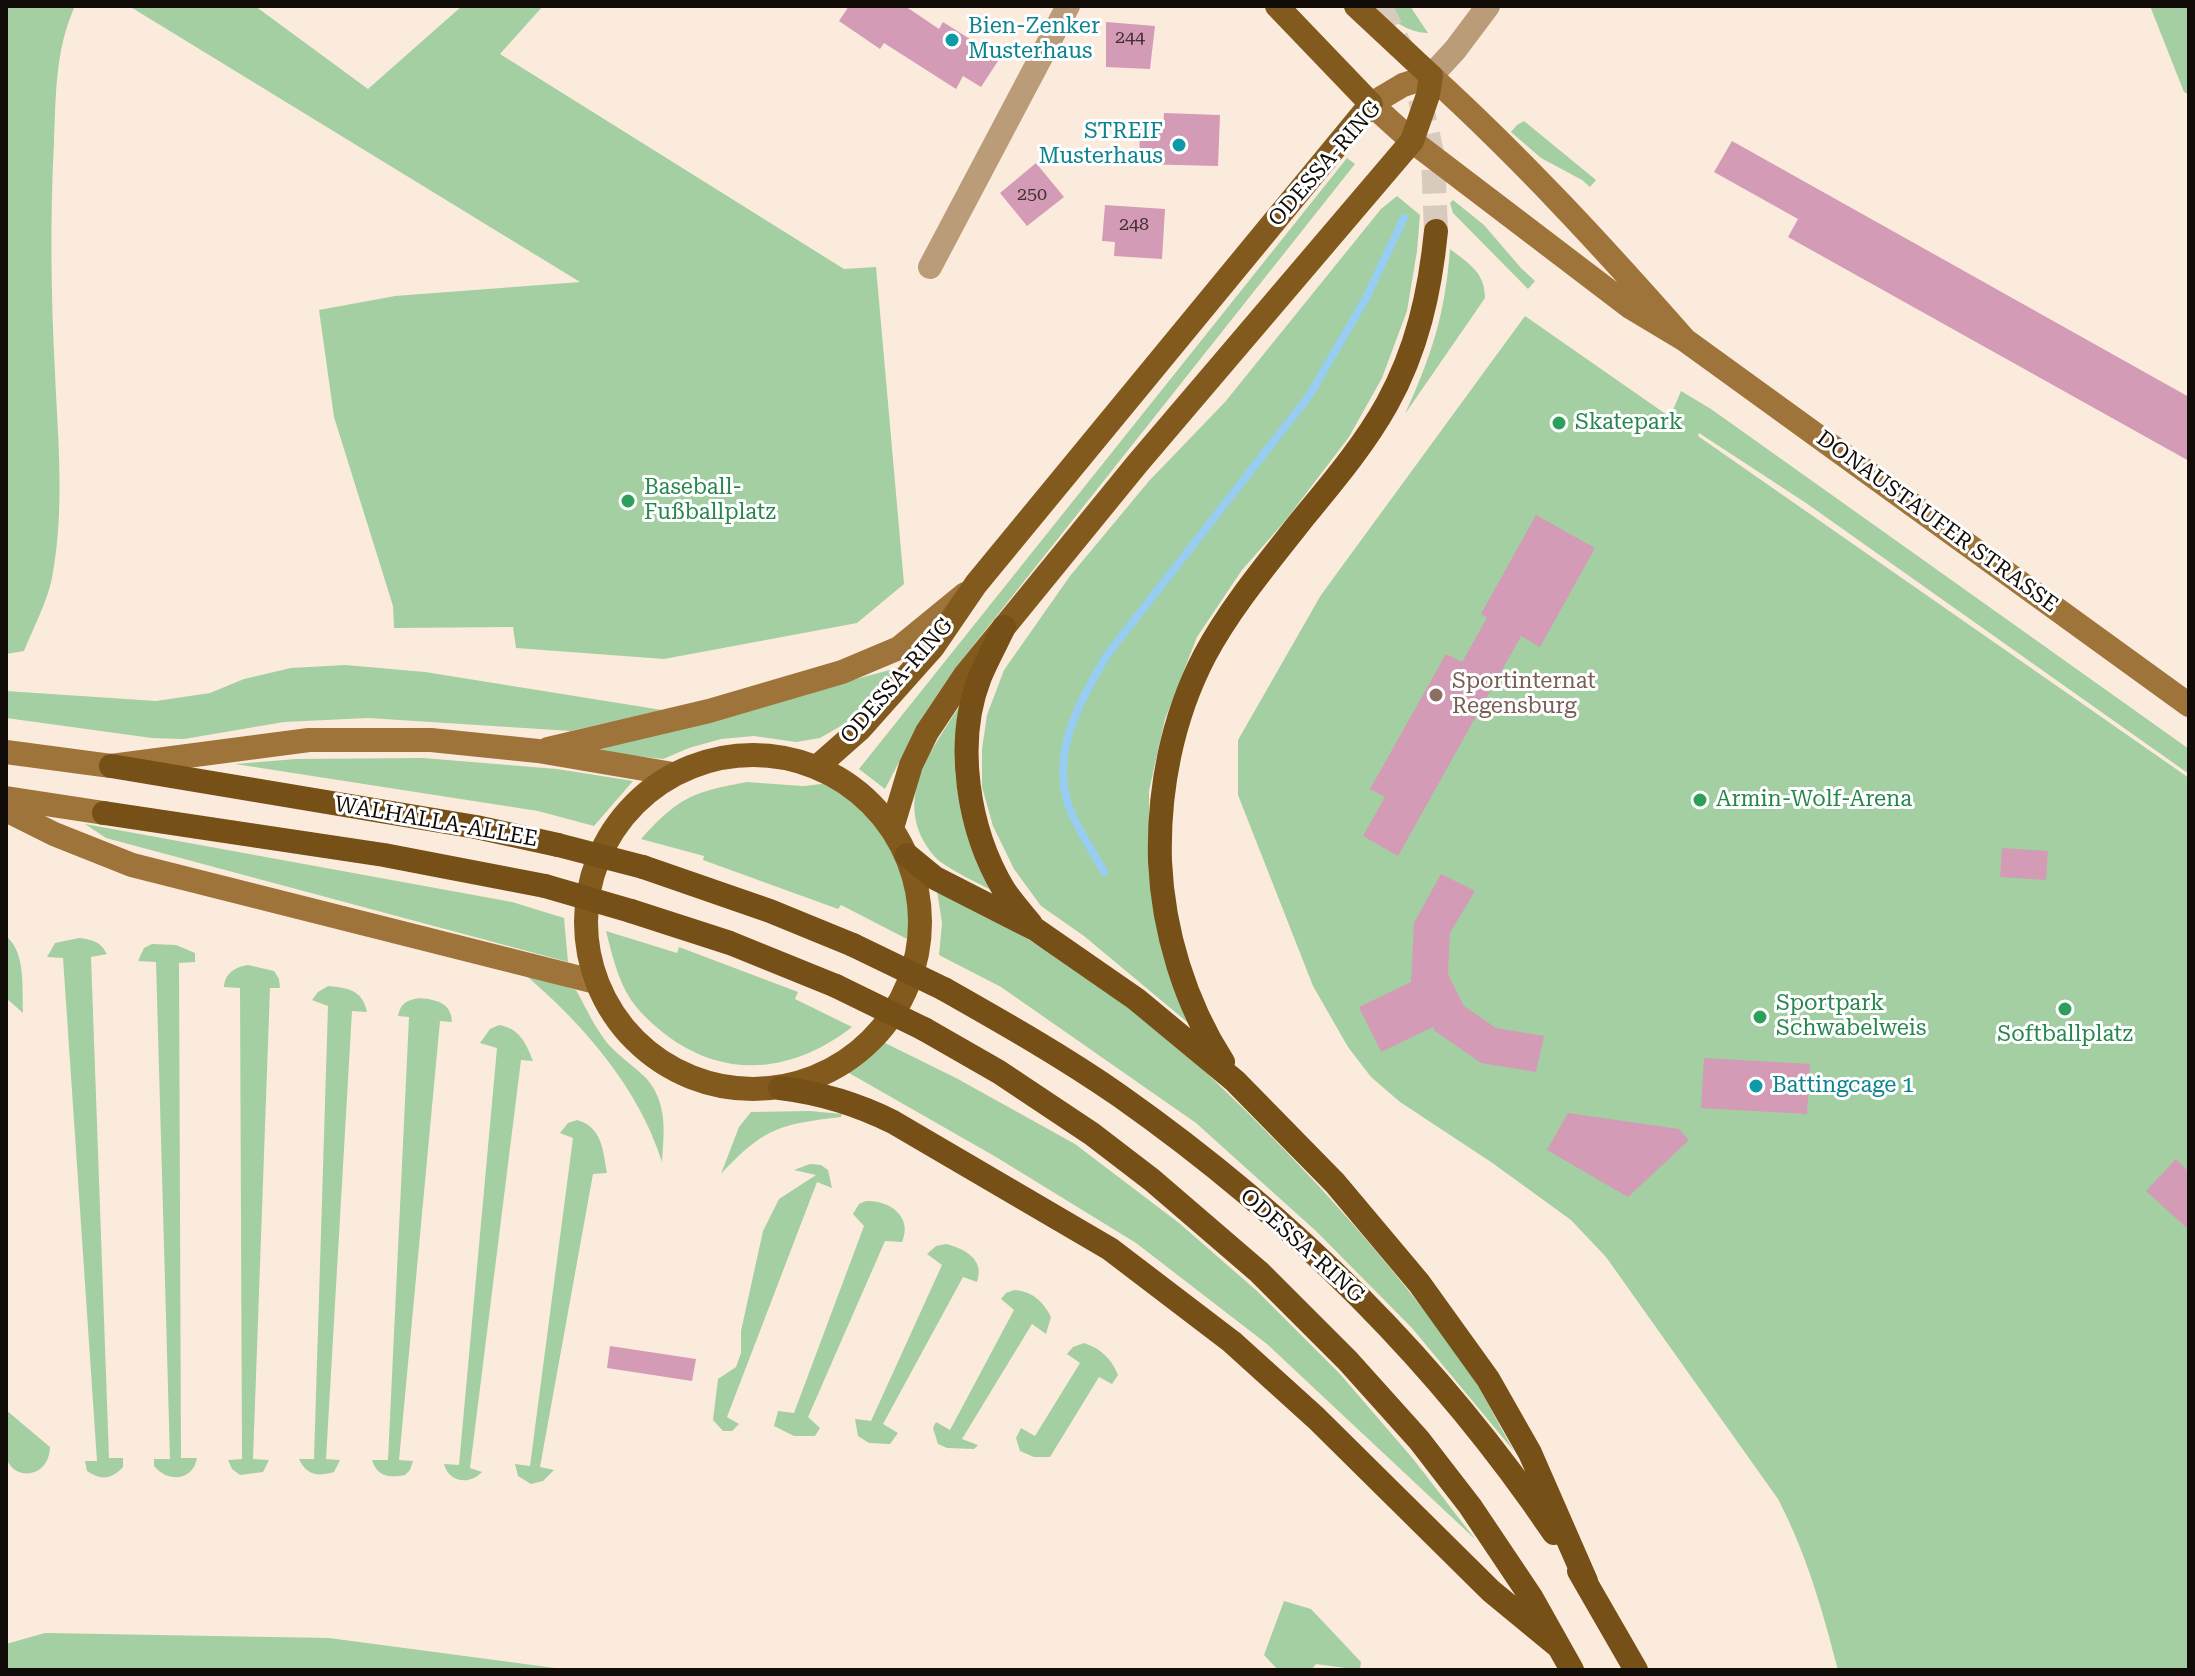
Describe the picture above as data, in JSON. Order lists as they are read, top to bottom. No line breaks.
{"streets":{"highway":["ODESSA-RING","WALHALLA-ALLEE"],"main road":["DONAUSTAUFER STRASSE"]},"crossings":[["ODESSA-RING","DONAUSTAUFER STRASSE"],["ODESSA-RING","WALHALLA-ALLEE"]],"places":["Bien-Zenker Musterhaus","STREIF Musterhaus","Skatepark","Baseball- Fußballplatz","Sportinternat Regensburg","Armin-Wolf-Arena","Softballplatz","Sportpark Schwabelweis","Battingcage 1"],"house_numbers":["244","250","248"]}
